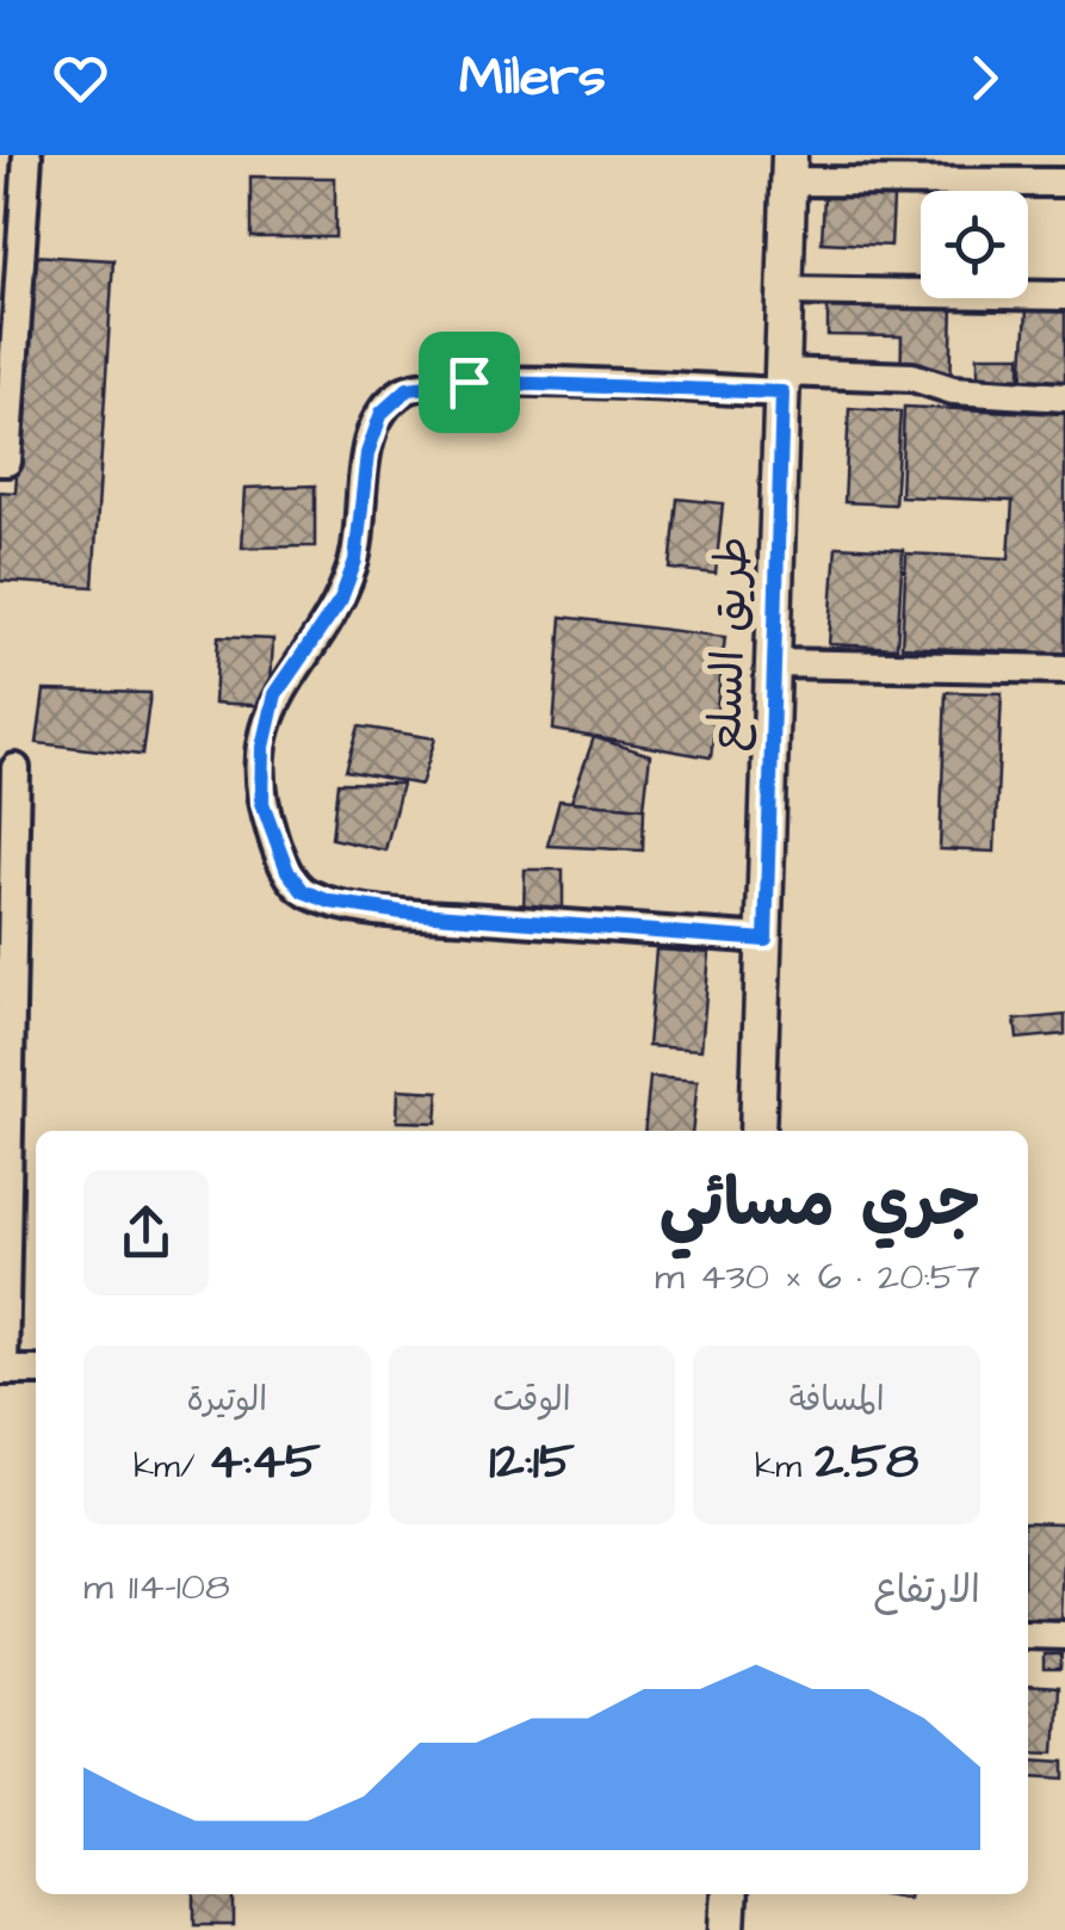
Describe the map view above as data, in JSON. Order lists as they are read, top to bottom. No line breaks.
{"streets":{"street":["طريق السلع"]},"page":{"header":"Milers","heading":["جري مسائي","20:57 · 6 × 430 m"],"stats":[["المسافة","2.58 km"],["الوقت","12:15"],["الوتيرة","4:45 /km"]],"chart":["الارتفاع","108–114 m"]}}
